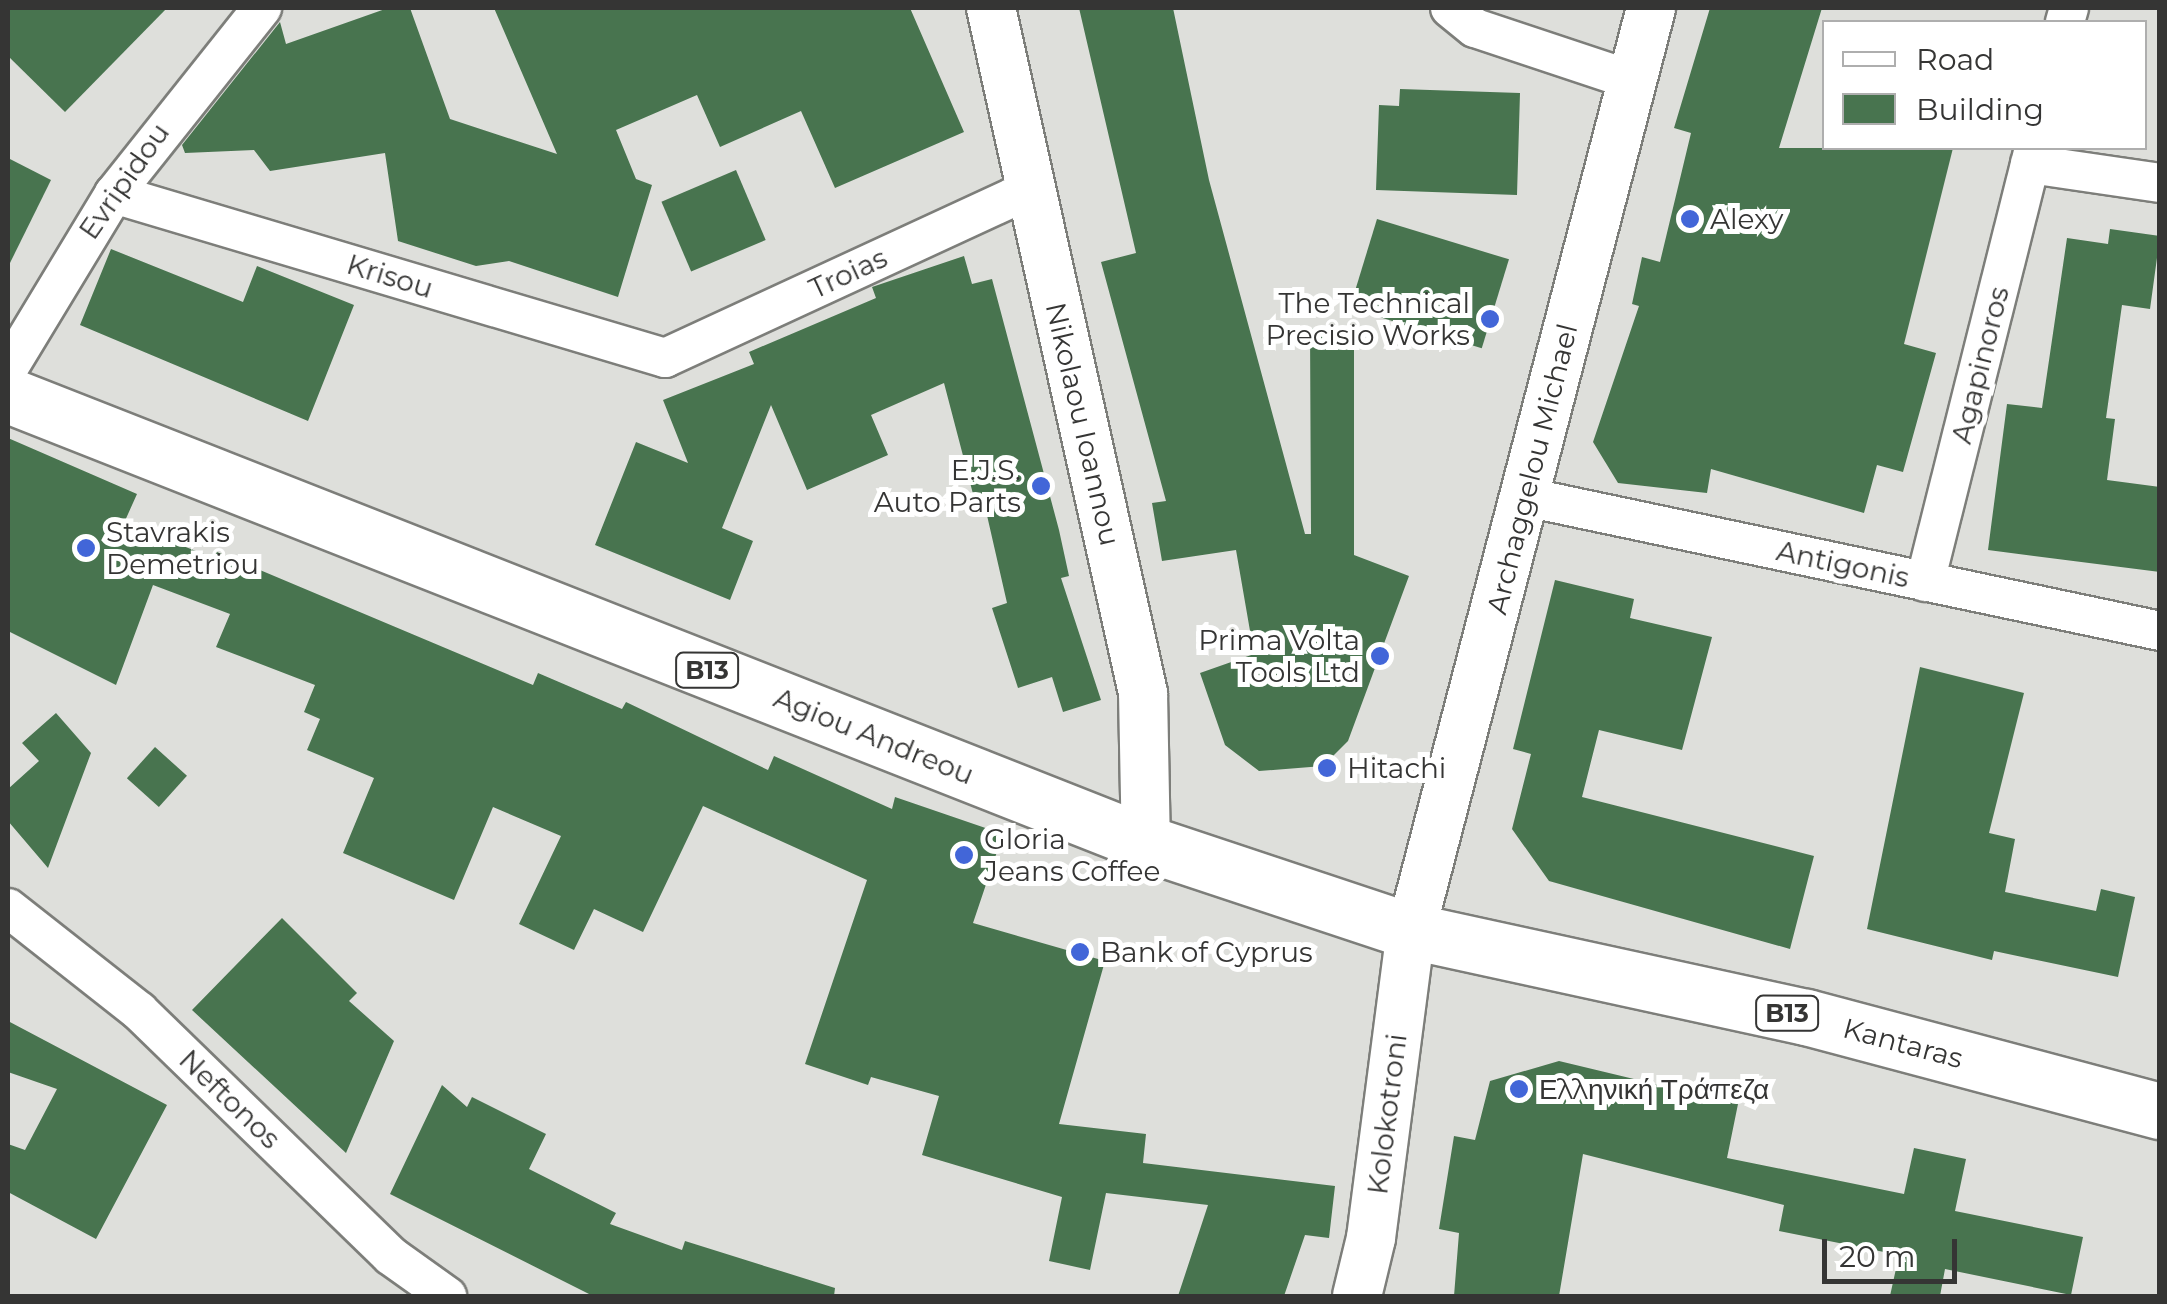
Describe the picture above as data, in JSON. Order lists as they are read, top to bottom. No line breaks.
{"streets":{"main road":["B13","Agiou Andreou","Kantaras"],"street":["Evripidou","Troias","Krisou","Agapinoros","Nikolaou Ioannou","Archaggelou Michael","Antigonis","Neftonos","Kolokotroni"]},"crossings":[["Evripidou","Krisou"],["Troias","Krisou"],["Troias","Nikolaou Ioannou"],["Agapinoros","Antigonis"],["Nikolaou Ioannou","Agiou Andreou"],["Archaggelou Michael","Antigonis"],["Archaggelou Michael","Agiou Andreou"],["Archaggelou Michael","Kantaras"],["Archaggelou Michael","Kolokotroni"],["Agiou Andreou","Kantaras"],["Agiou Andreou","Kolokotroni"],["Kantaras","Kolokotroni"]],"places":["Alexy","The Technical Precisio Works","E.J.S. Auto Parts","Stavrakis Demetriou","Prima Volta Tools Ltd","Hitachi","Gloria Jeans Coffee","Bank of Cyprus","Ελληνική Τράπεζα"],"legend":["Road","Building"],"scale_bar":"20 m"}
